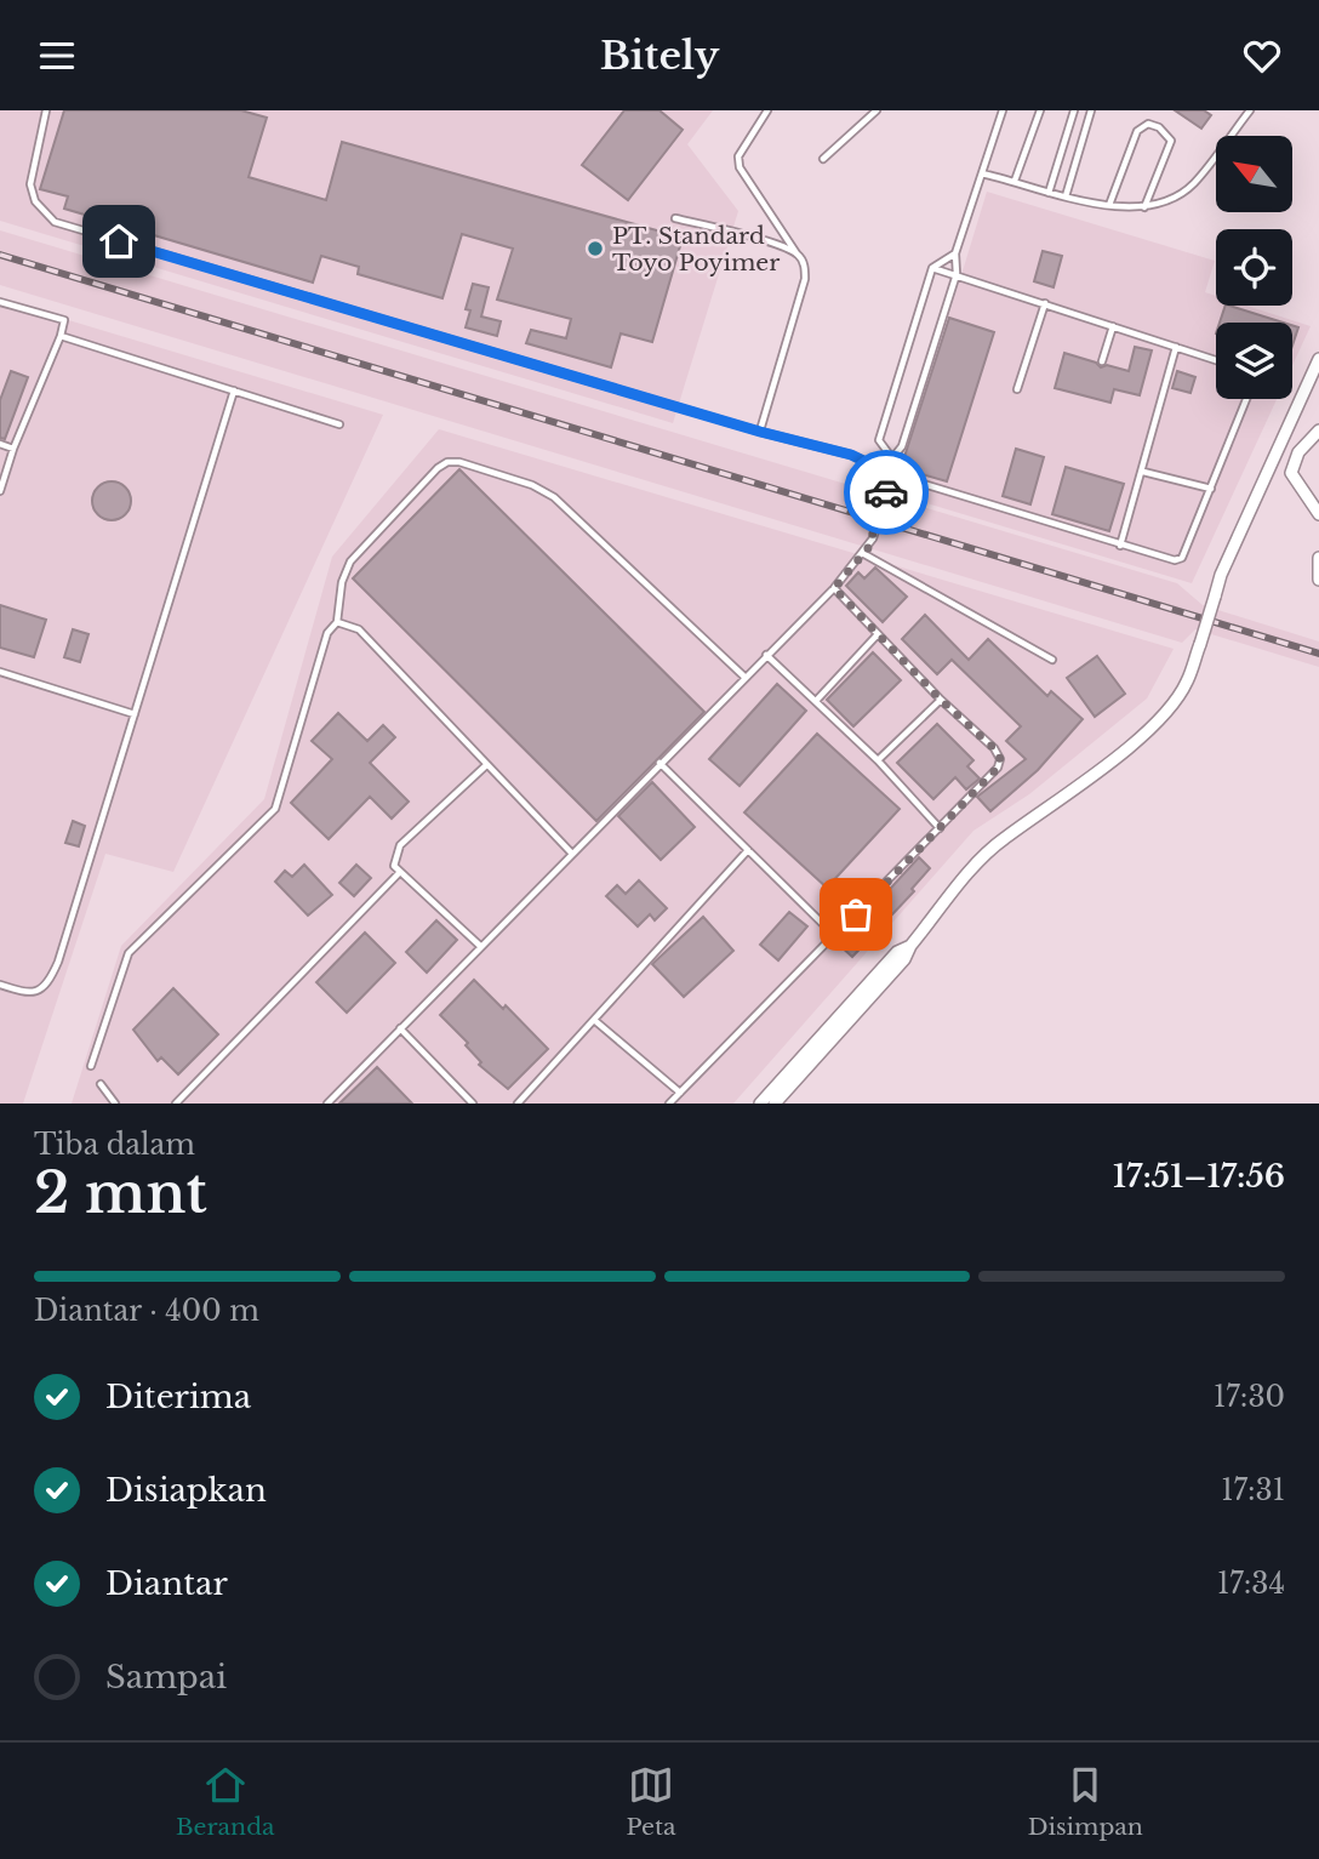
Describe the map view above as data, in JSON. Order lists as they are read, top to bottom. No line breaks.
{"places":["PT. Standard Toyo Poyimer"],"north":"top left","page":{"header":"Bitely","heading":["2 mnt","Tiba dalam","17:51–17:56"],"bar":"Diantar · 400 m","list":[["Diterima","17:30"],["Disiapkan","17:31"],["Diantar","17:34"],"Sampai"],"tabs":["Beranda","Peta","Disimpan"]}}
